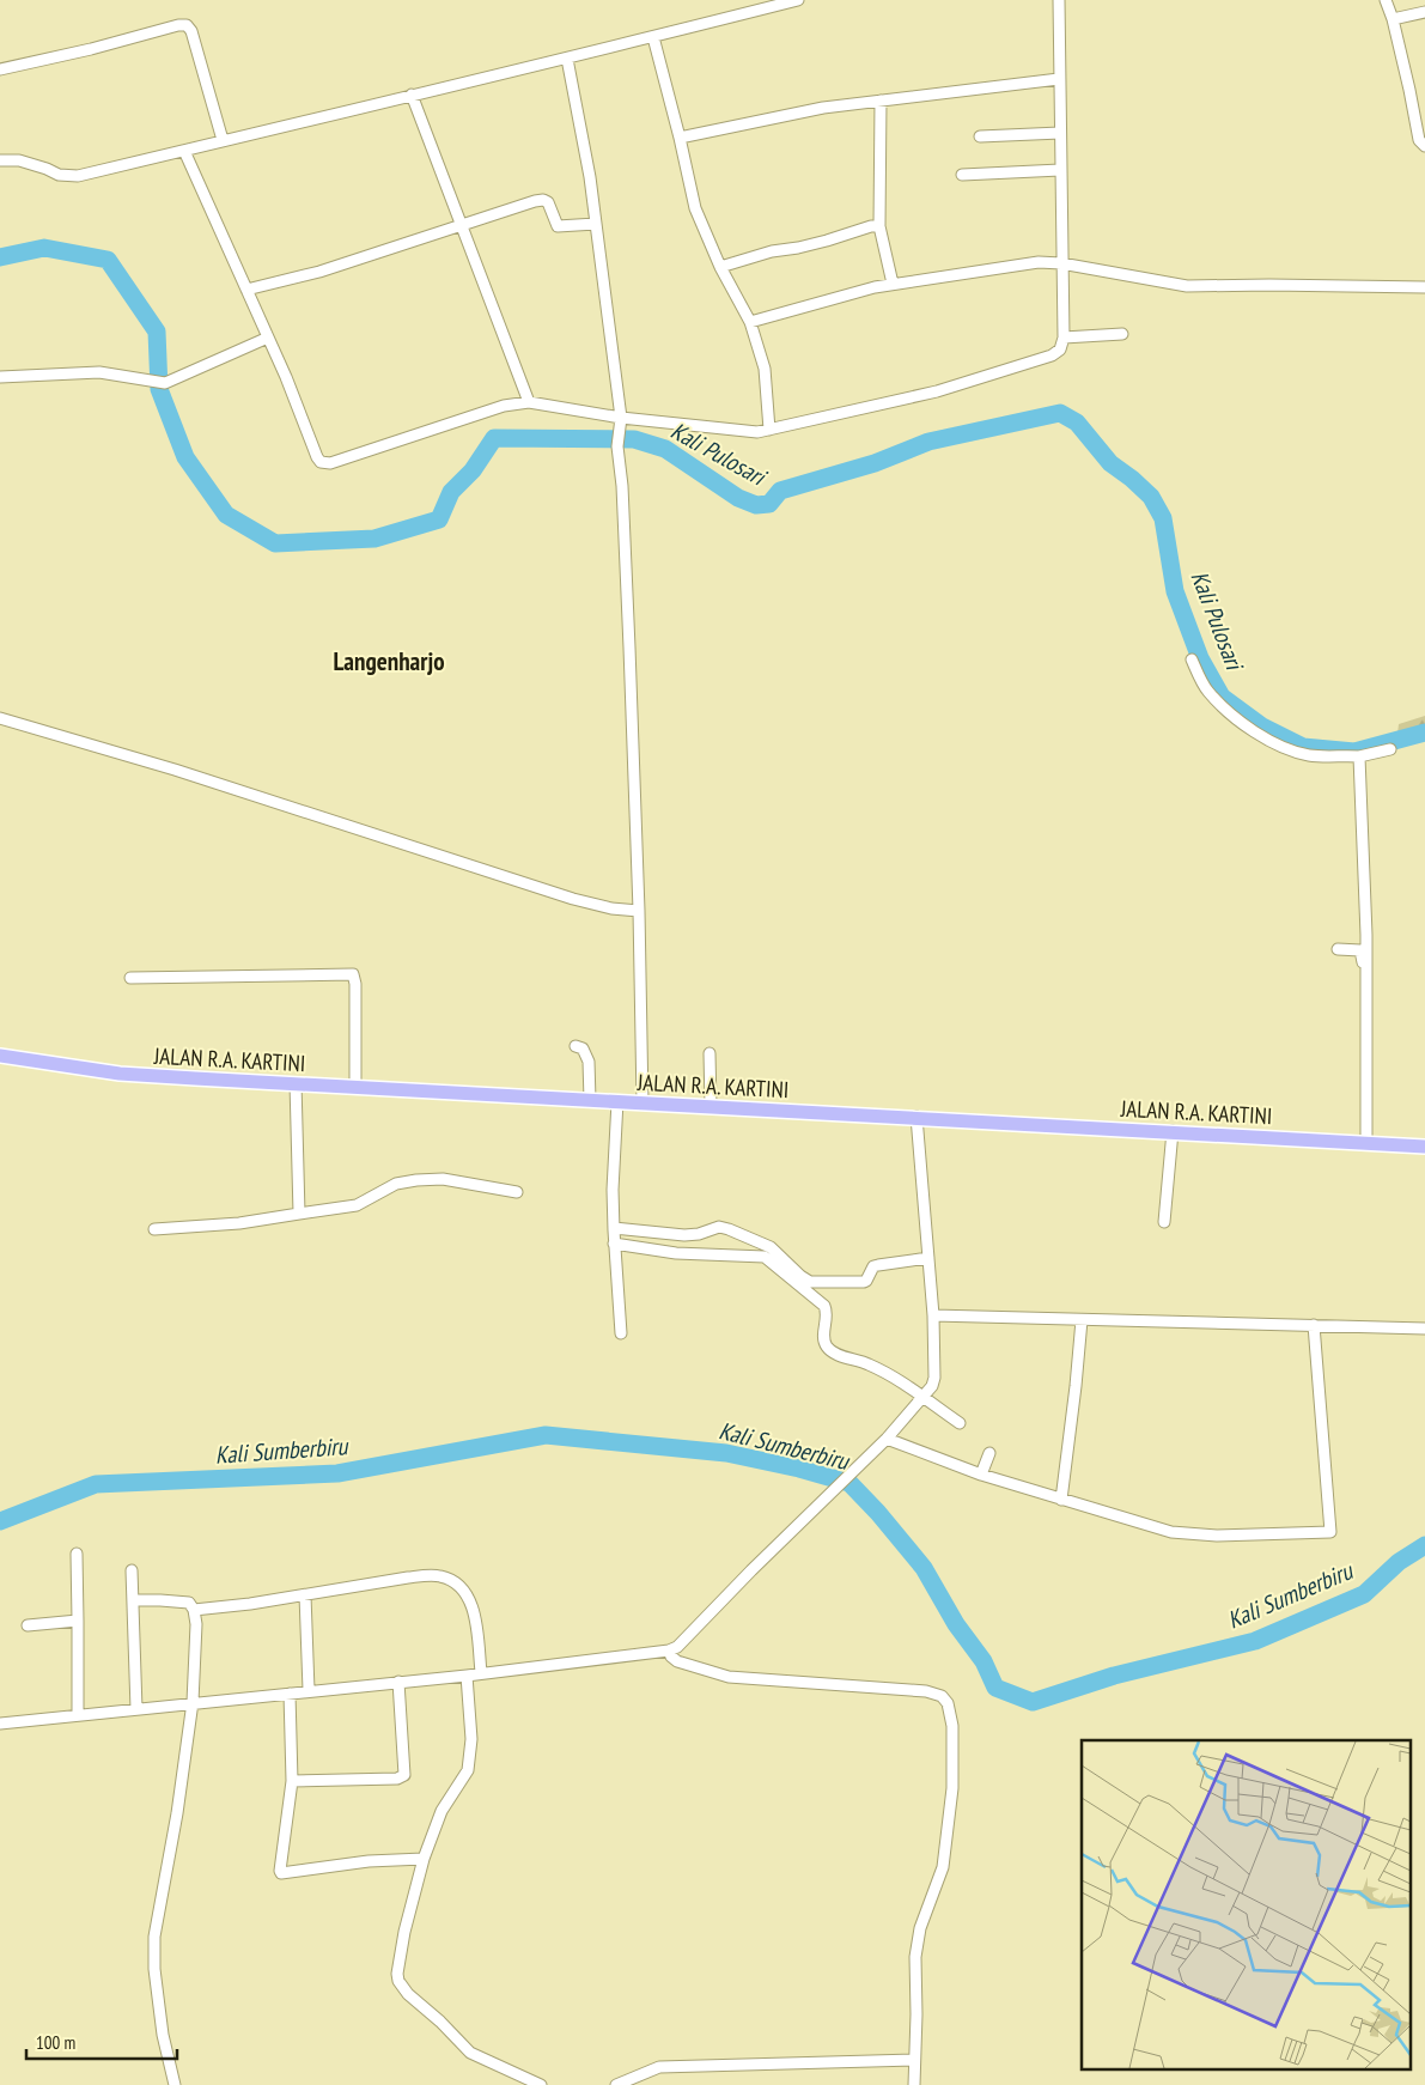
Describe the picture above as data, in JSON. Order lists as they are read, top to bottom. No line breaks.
{"streets":{"main road":["JALAN R.A. KARTINI"]},"districts":["Langenharjo"],"water":["Kali Pulosari","Kali Sumberbiru"],"scale_bar":"100 m"}
